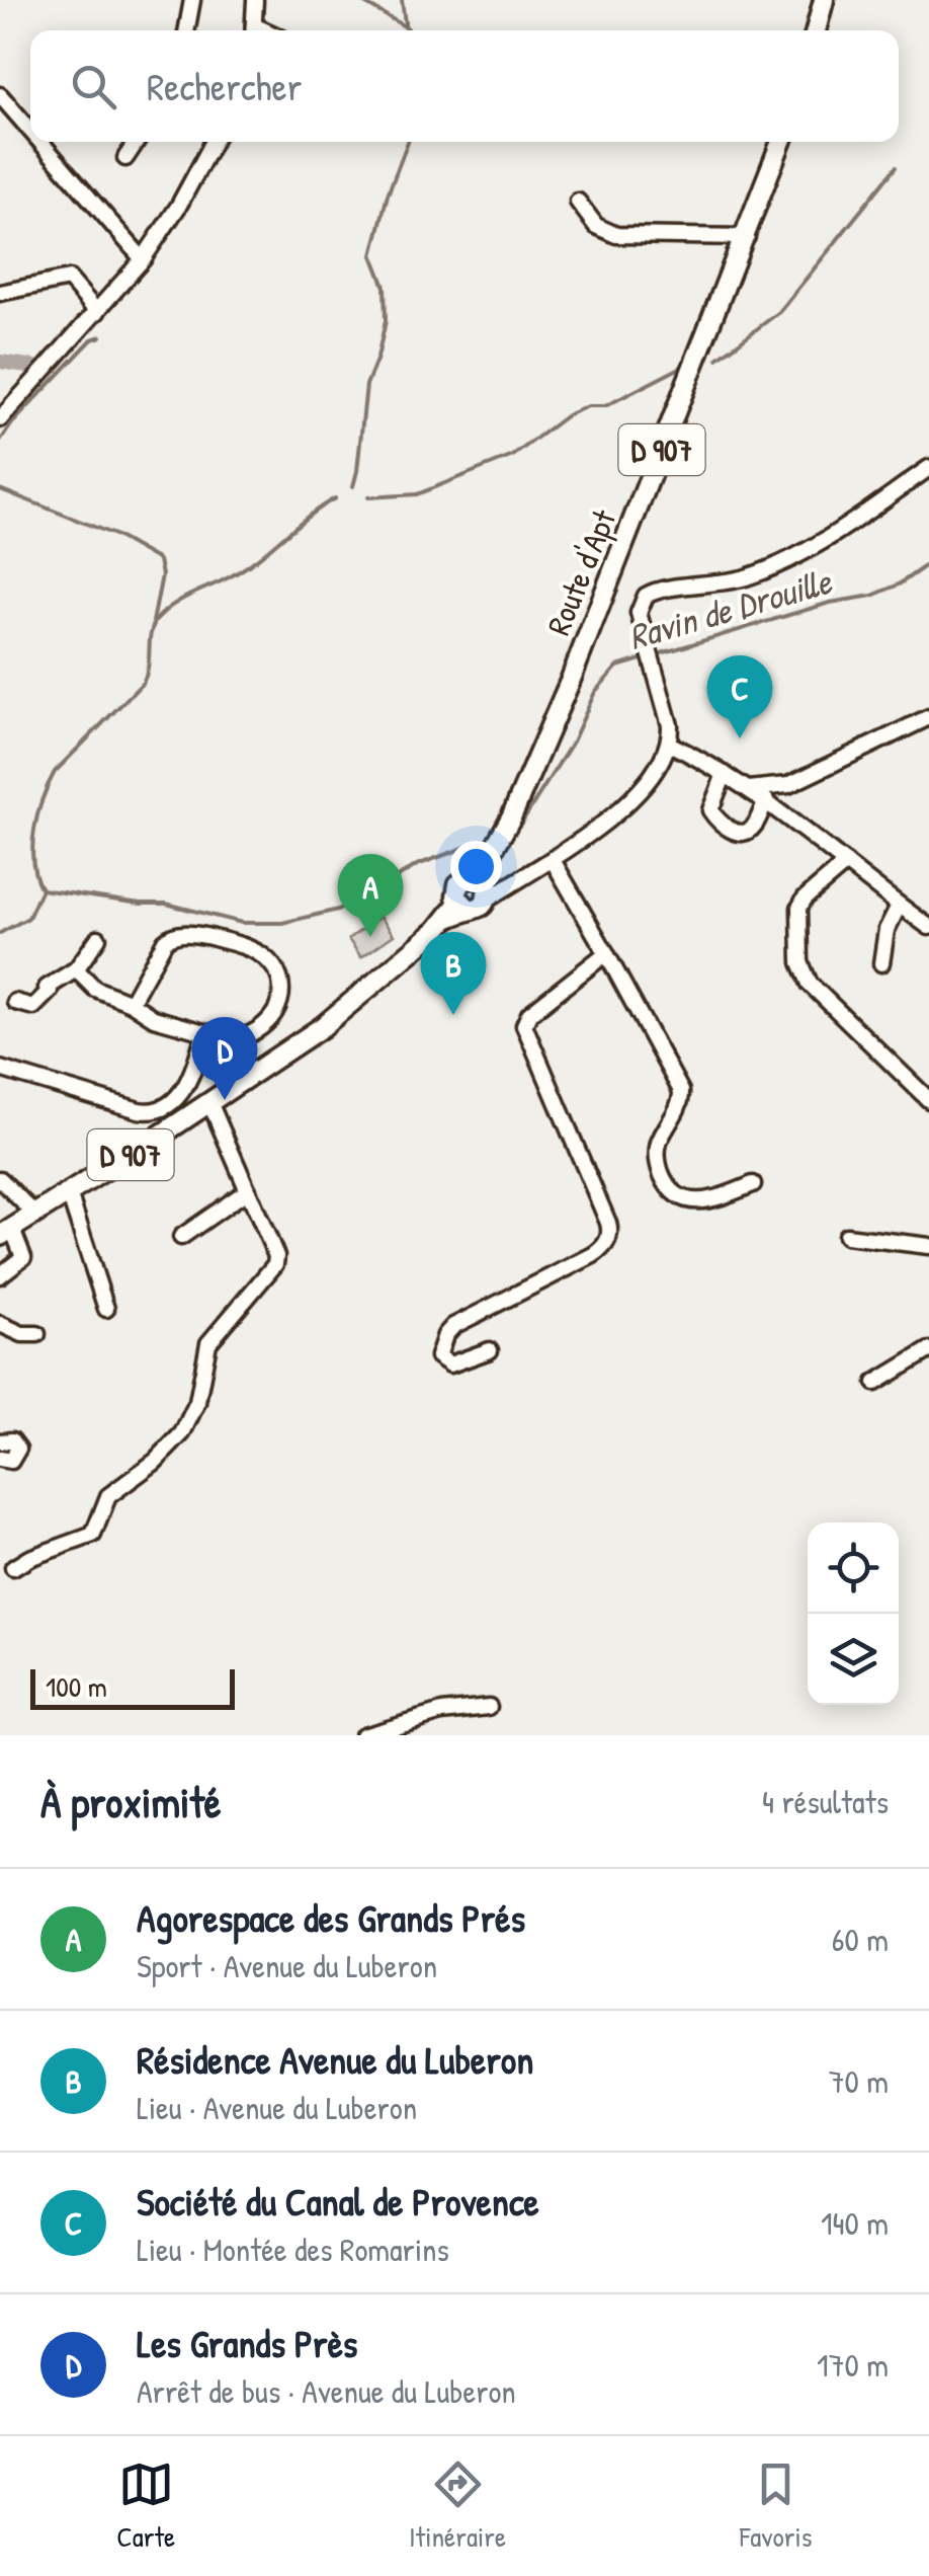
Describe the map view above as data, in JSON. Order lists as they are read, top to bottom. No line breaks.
{"streets":{"main road":["D 907","Route d'Apt"]},"water":["Ravin de Drouille"],"scale_bar":"100 m","page":{"search":"Rechercher","pins":["C","A","B","D"],"scale":"100 m","heading":["À proximité","4 résultats"],"list":[{"mark":"A","name":"Agorespace des Grands Prés","note":"Sport · Avenue du Luberon","value":"60 m"},{"mark":"B","name":"Résidence Avenue du Luberon","note":"Lieu · Avenue du Luberon","value":"70 m"},{"mark":"C","name":"Société du Canal de Provence","note":"Lieu · Montée des Romarins","value":"140 m"},{"mark":"D","name":"Les Grands Près","note":"Arrêt de bus · Avenue du Luberon","value":"170 m"}],"nav":["Carte","Itinéraire","Favoris"]}}
